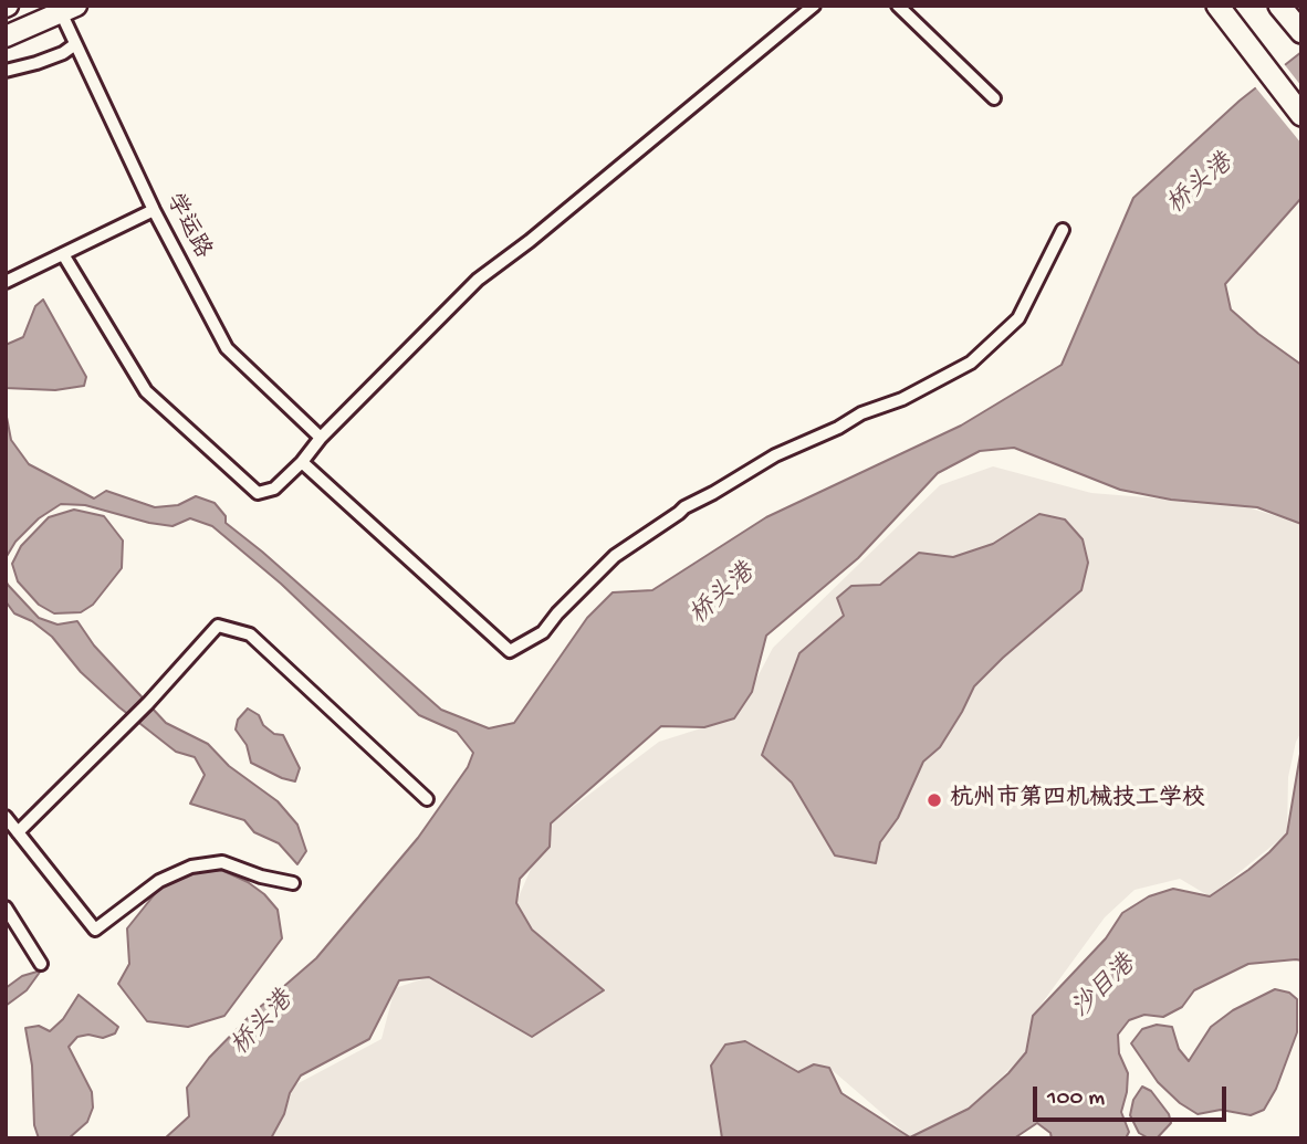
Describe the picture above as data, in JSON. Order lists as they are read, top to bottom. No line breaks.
{"streets":{"street":["学运路"]},"water":["桥头港","沙目港"],"places":["杭州市第四机械技工学校"],"scale_bar":"100 m"}
